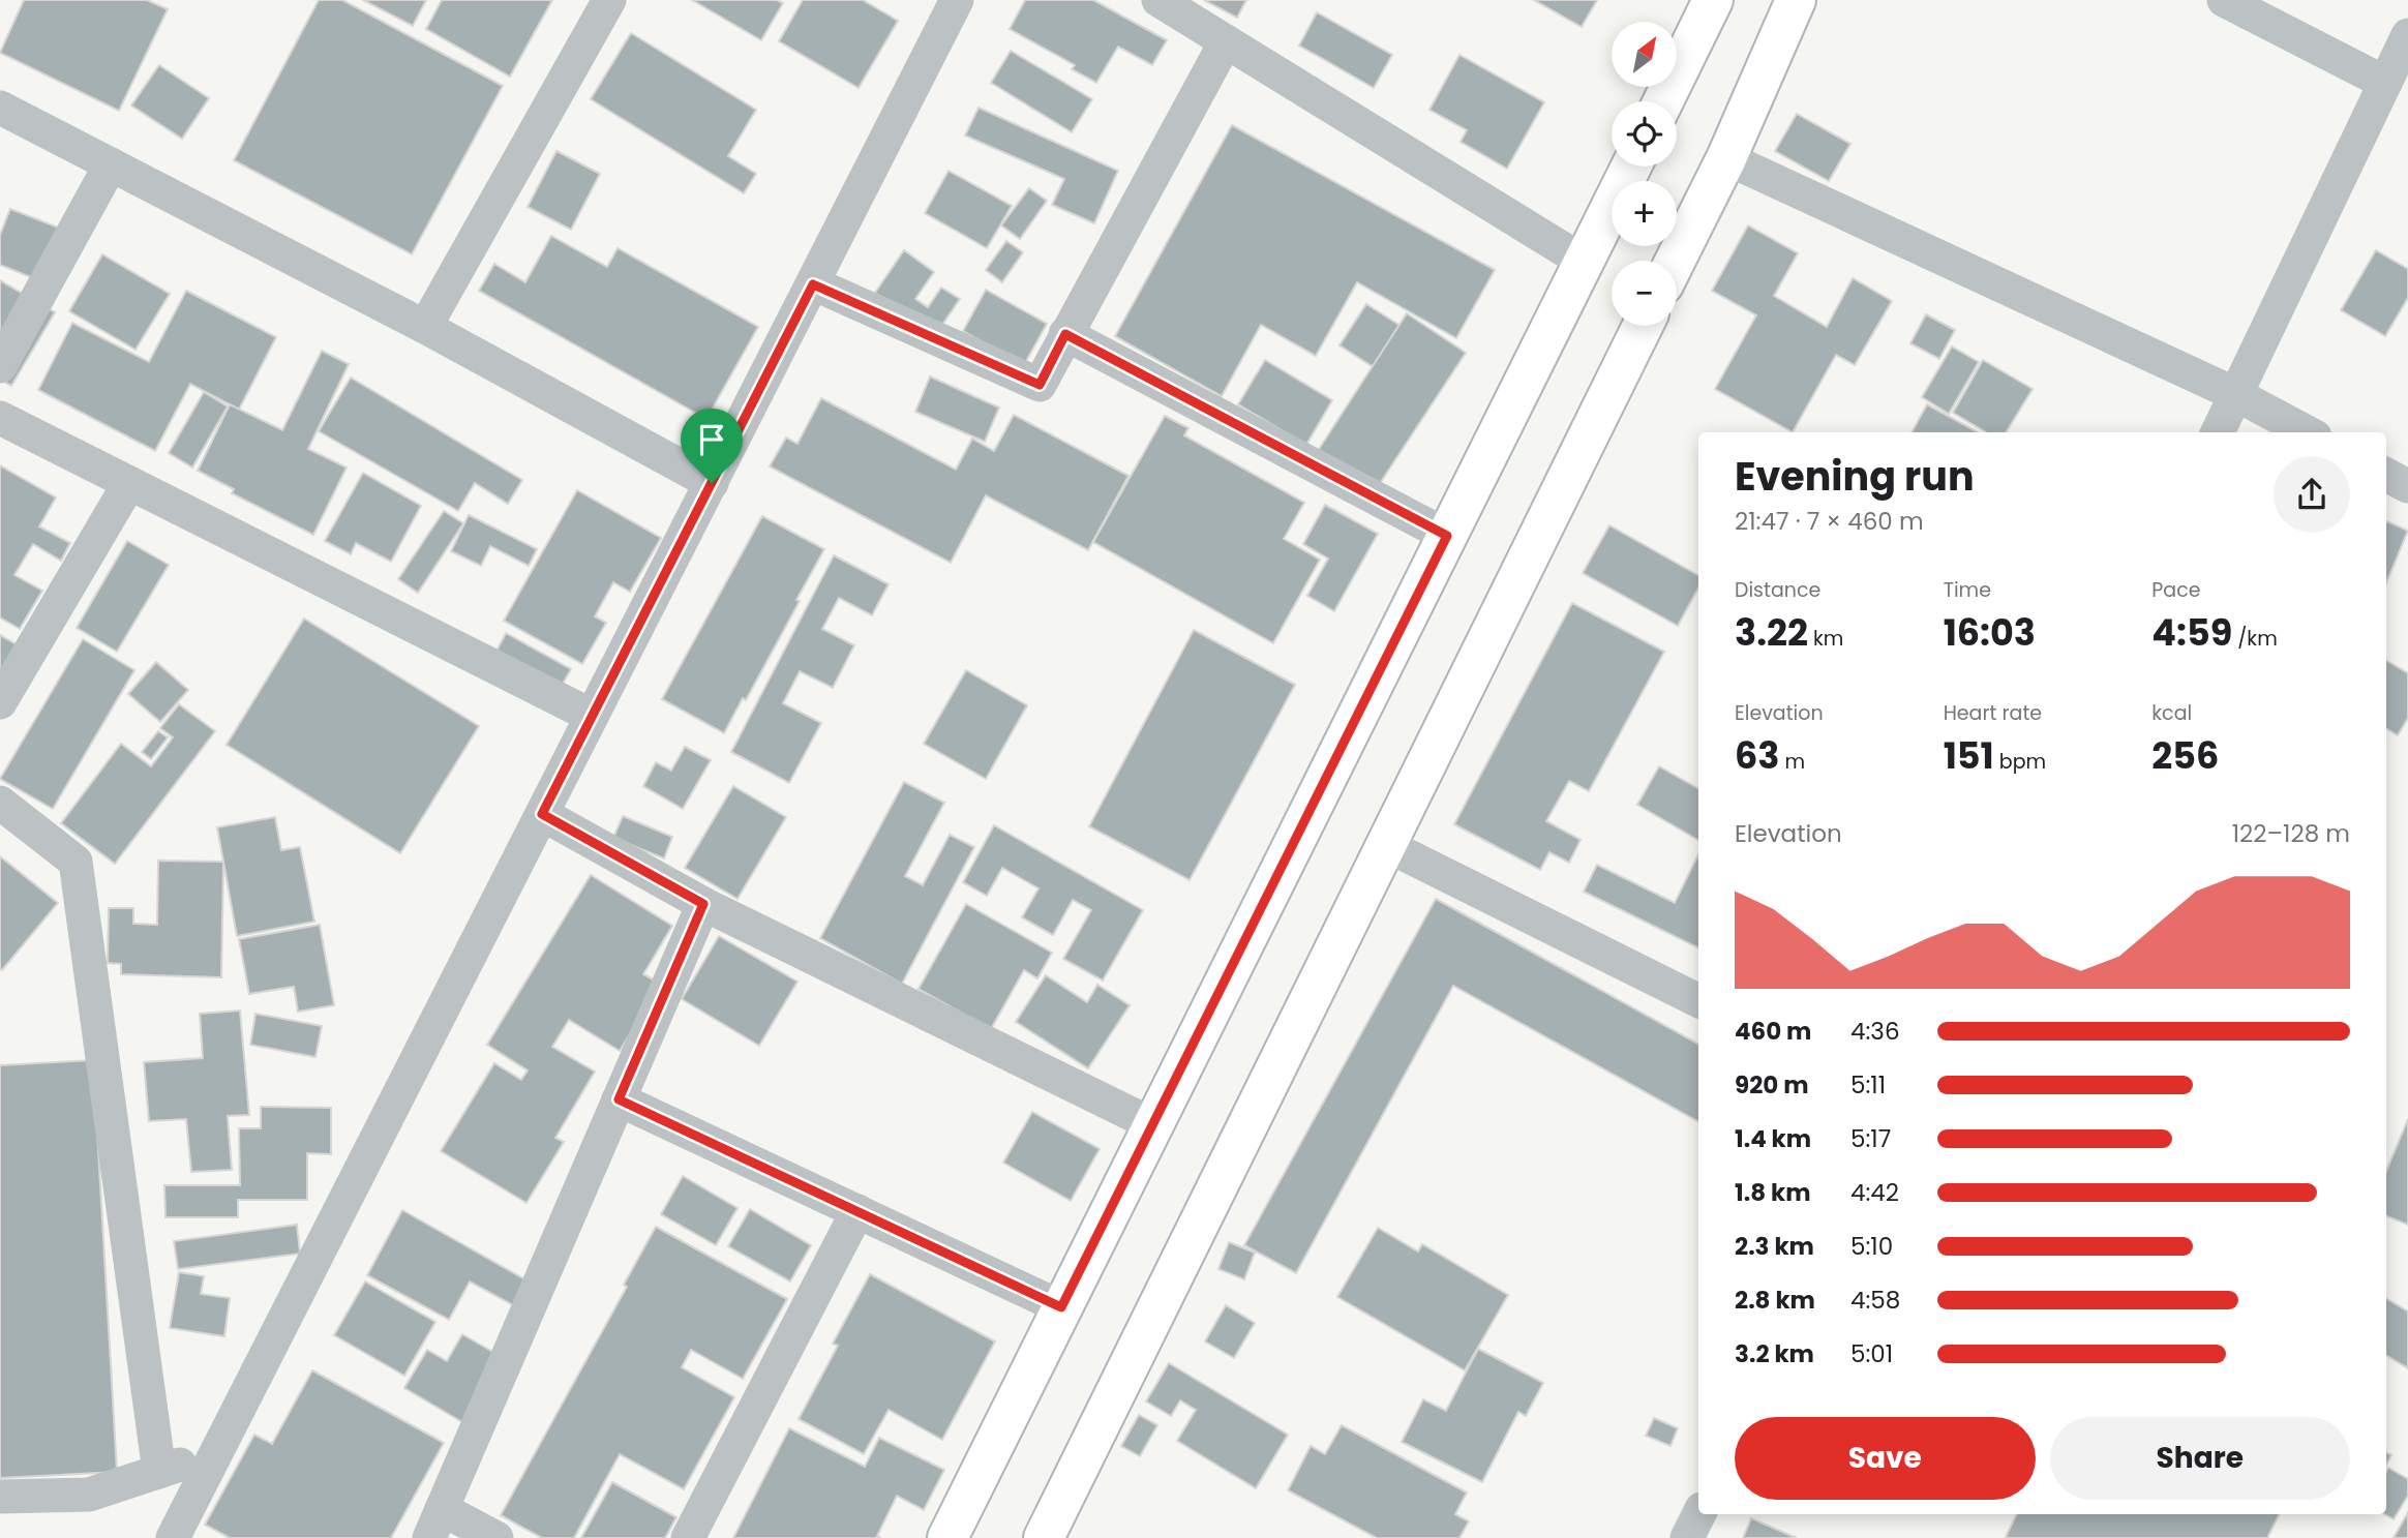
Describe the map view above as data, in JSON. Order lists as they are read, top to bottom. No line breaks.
{"north":"top right","page":{"map_buttons":["+","−"],"heading":["Evening run","21:47 · 7 × 460 m"],"stats":[["Distance","3.22 km"],["Time","16:03"],["Pace","4:59 /km"],["Elevation","63 m"],["Heart rate","151 bpm"],["kcal","256"]],"chart":["Elevation","122–128 m"],"list":[{"name":"460 m","note":"4:36"},{"name":"920 m","note":"5:11"},{"name":"1.4 km","note":"5:17"},{"name":"1.8 km","note":"4:42"},{"name":"2.3 km","note":"5:10"},{"name":"2.8 km","note":"4:58"},{"name":"3.2 km","note":"5:01"}],"buttons":["Save","Share"]}}
